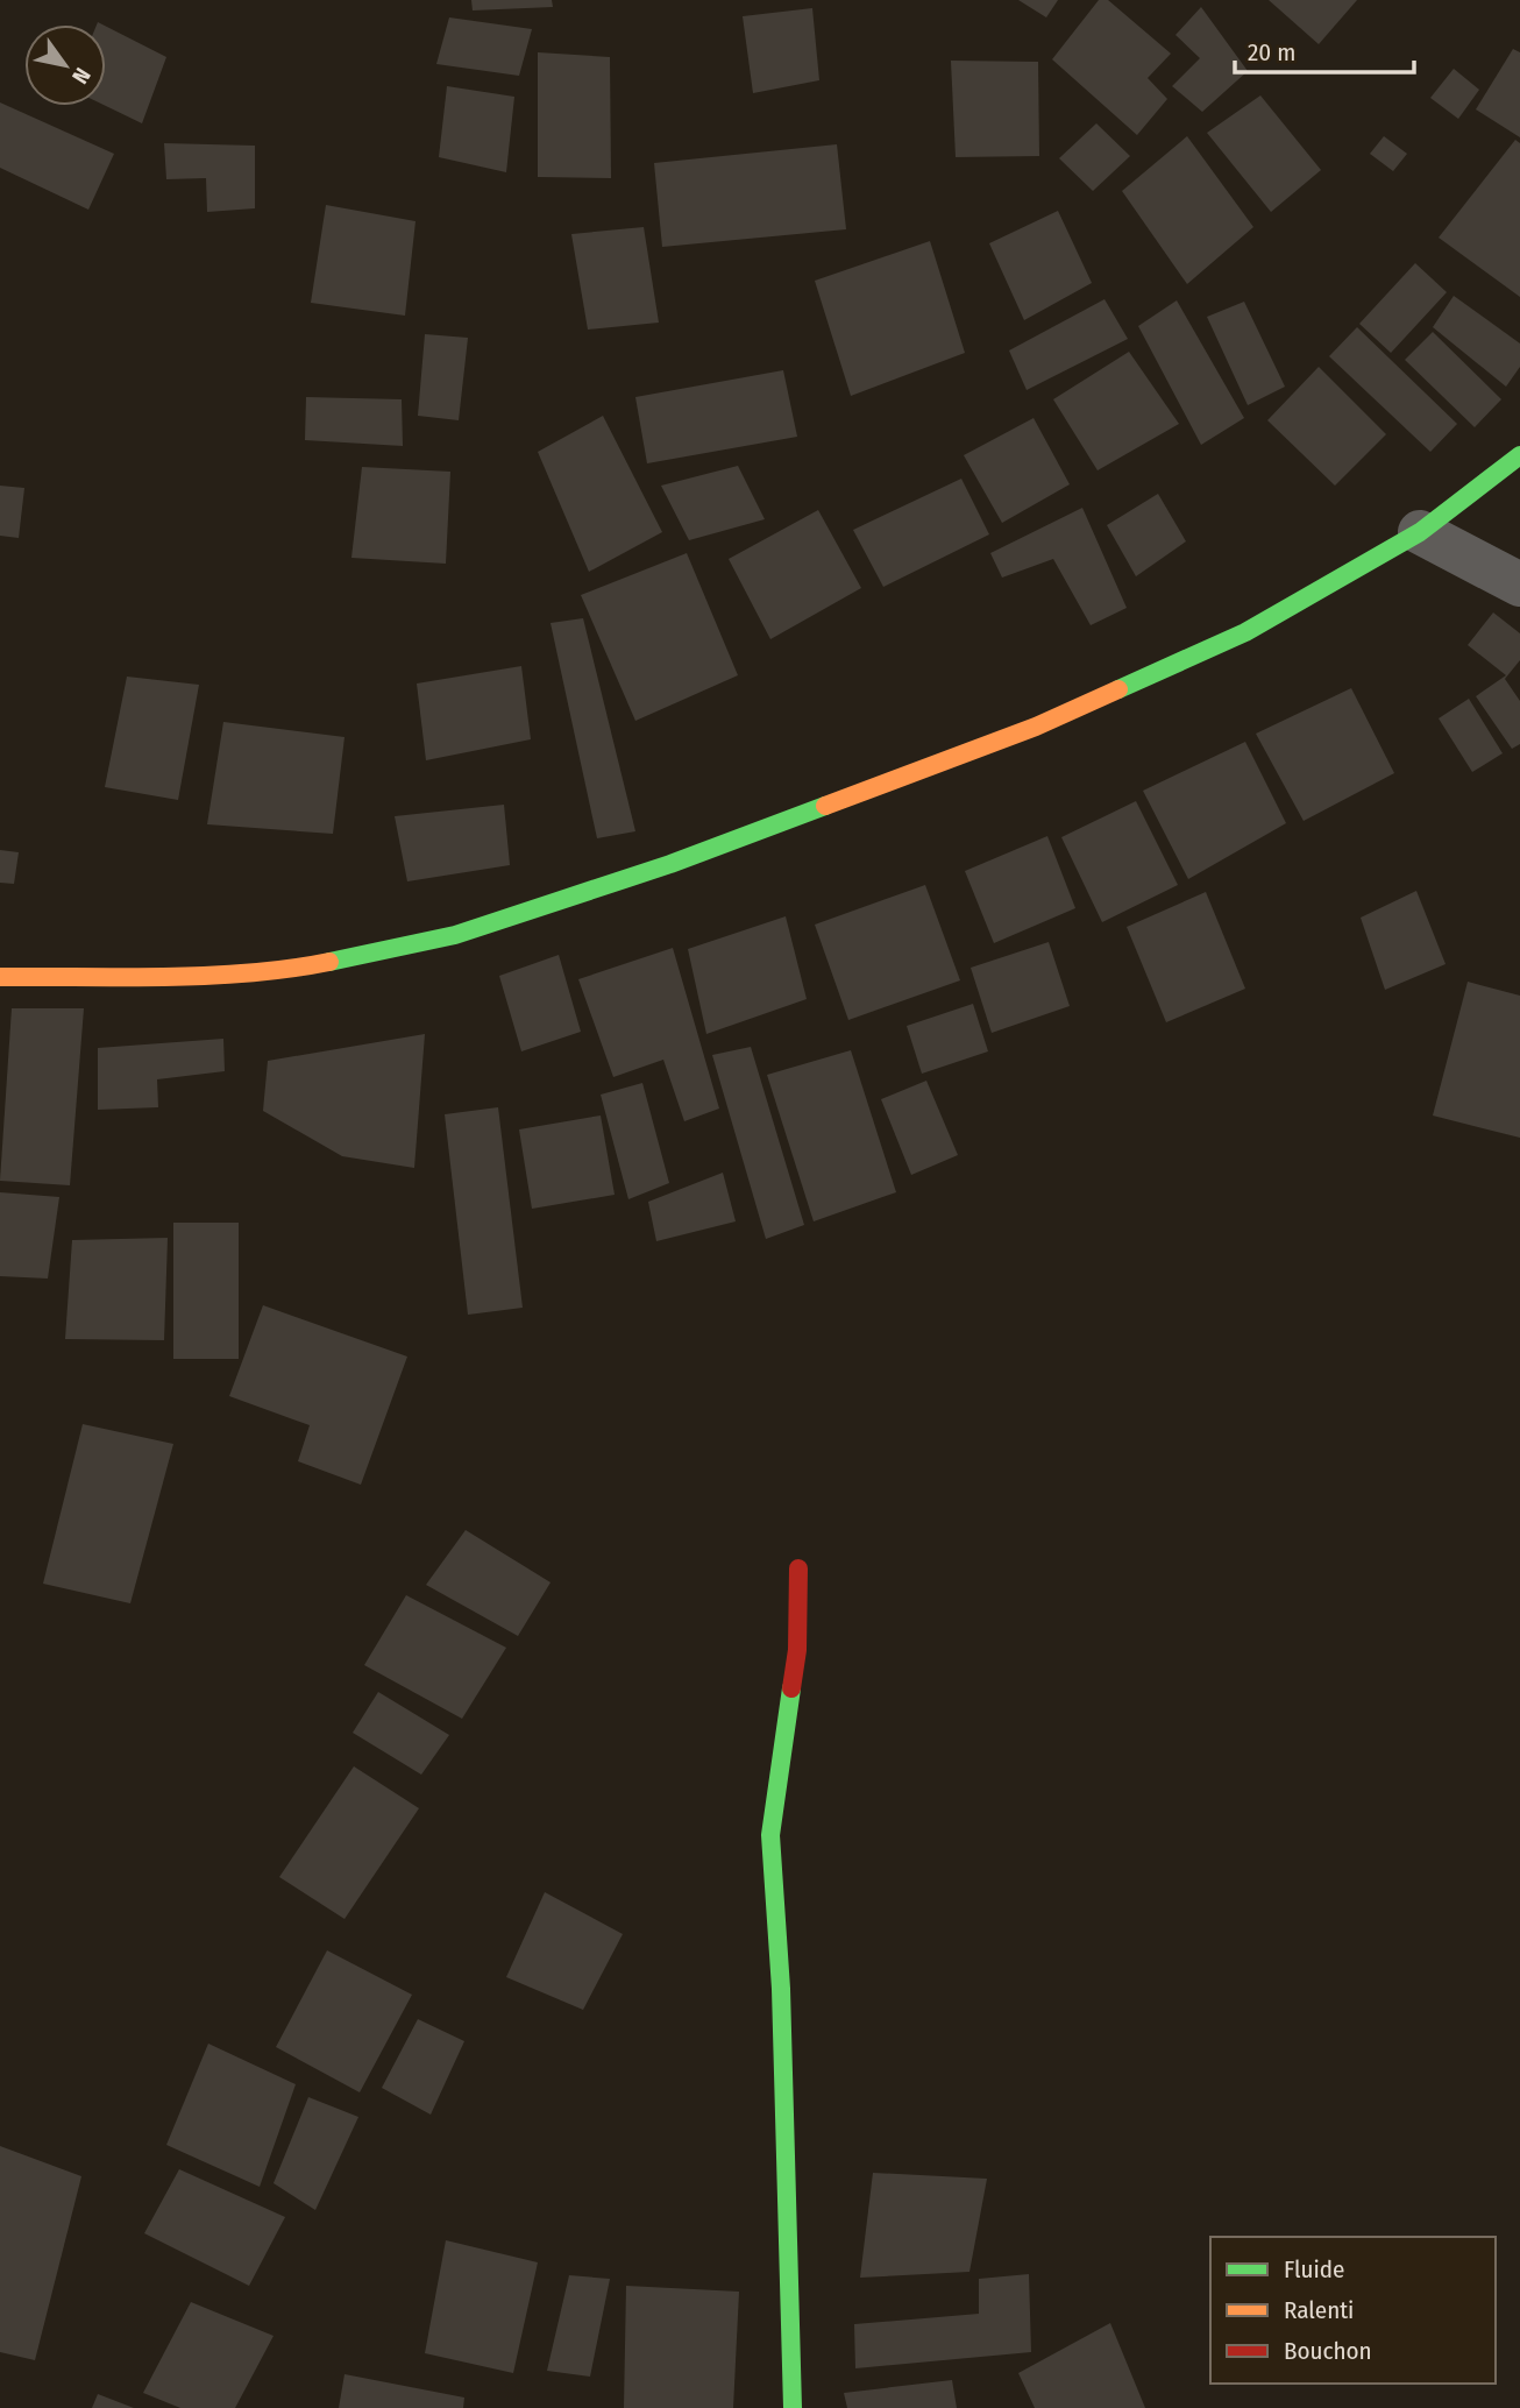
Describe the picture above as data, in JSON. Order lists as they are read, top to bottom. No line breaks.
{"legend":["Fluide","Ralenti","Bouchon"],"scale_bar":"20 m","north":"bottom right"}
